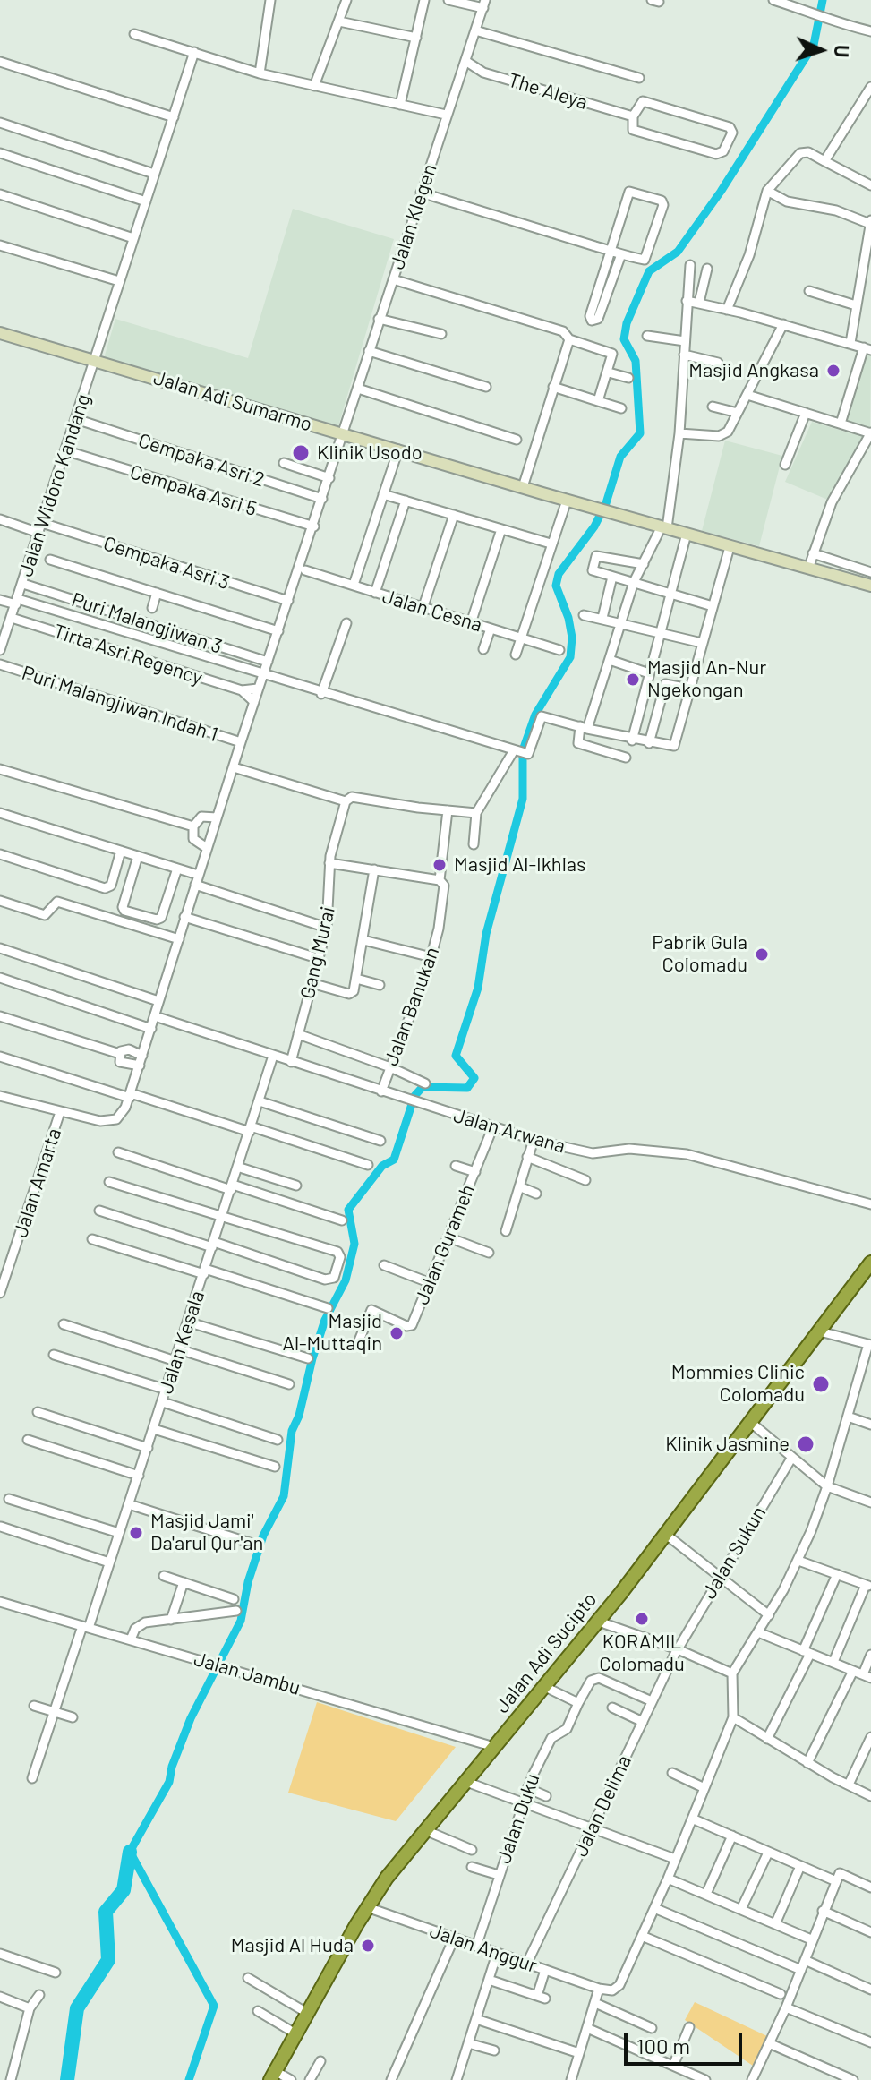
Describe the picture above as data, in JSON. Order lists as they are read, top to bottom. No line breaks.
{"streets":{"highway":["Jalan Adi Sucipto"],"main road":["Jalan Adi Sumarmo"],"street":["The Aleya","Jalan Klegen","Cempaka Asri 2","Jalan Widoro Kandang","Cempaka Asri 5","Cempaka Asri 3","Jalan Cesna","Puri Malangjiwan 3","Tirta Asri Regency","Puri Malangjiwan Indah 1","Gang Murai","Jalan Banukan","Jalan Arwana","Jalan Amarta","Jalan Gurameh","Jalan Kesala","Jalan Sukun","Jalan Jambu","Jalan Delima","Jalan Duku","Jalan Anggur"]},"crossings":[["The Aleya","Jalan Klegen"],["Jalan Klegen","Jalan Adi Sumarmo"],["Jalan Klegen","Cempaka Asri 2"],["Jalan Klegen","Cempaka Asri 5"],["Jalan Klegen","Cempaka Asri 3"],["Jalan Klegen","Puri Malangjiwan 3"],["Jalan Klegen","Tirta Asri Regency"],["Jalan Klegen","Puri Malangjiwan Indah 1"],["Jalan Klegen","Jalan Arwana"],["Jalan Adi Sumarmo","Jalan Widoro Kandang"],["Gang Murai","Jalan Arwana"],["Jalan Banukan","Jalan Arwana"],["Jalan Arwana","Jalan Gurameh"],["Jalan Arwana","Jalan Kesala"],["Jalan Kesala","Jalan Jambu"],["Jalan Sukun","Jalan Delima"],["Jalan Adi Sucipto","Jalan Jambu"],["Jalan Adi Sucipto","Jalan Anggur"],["Jalan Delima","Jalan Duku"],["Jalan Delima","Jalan Anggur"],["Jalan Duku","Jalan Anggur"]],"places":["Masjid Angkasa","Klinik Usodo","Masjid An-Nur Ngekongan","Masjid Al-Ikhlas","Pabrik Gula Colomadu","Masjid Al-Muttaqin","Mommies Clinic Colomadu","Klinik Jasmine","Masjid Jami' Da'arul Qur'an","KORAMIL Colomadu","Masjid Al Huda"],"scale_bar":"100 m","north":"right"}
